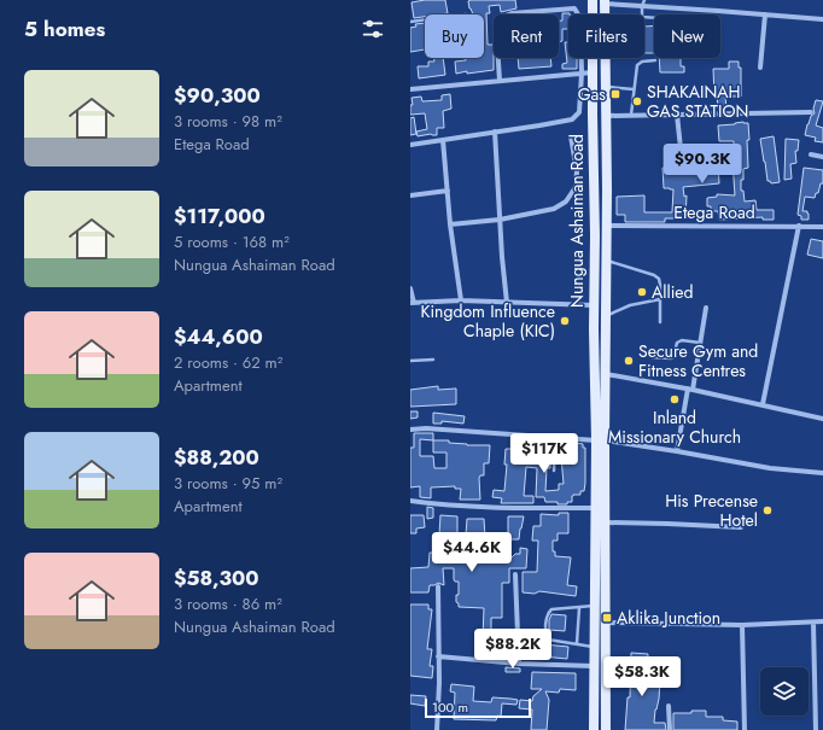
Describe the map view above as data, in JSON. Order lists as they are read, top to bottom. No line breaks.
{"streets":{"main road":["Nungua Ashaiman Road"],"street":["Etega Road"]},"crossings":[["Etega Road","Nungua Ashaiman Road"]],"places":{"transit":["Gas","Aklika Junction"],"other":["SHAKAINAH GAS STATION","Allied","Kingdom Influence Chaple (KIC)","Secure Gym and Fitness Centres","Inland Missionary Church","His Precense Hotel"]},"scale_bar":"100 m","page":{"heading":"5 homes","chip":["Buy","Rent","Filters","New"],"list":[{"name":"$90,300","note":"3 rooms · 98 m² · Etega Road"},{"name":"$117,000","note":"5 rooms · 168 m² · Nungua Ashaiman Road"},{"name":"$44,600","note":"2 rooms · 62 m² · Apartment"},{"name":"$88,200","note":"3 rooms · 95 m² · Apartment"},{"name":"$58,300","note":"3 rooms · 86 m² · Nungua Ashaiman Road"}],"price":["$90.3K","$117K","$44.6K","$88.2K","$58.3K"],"scale":"100 m"}}
